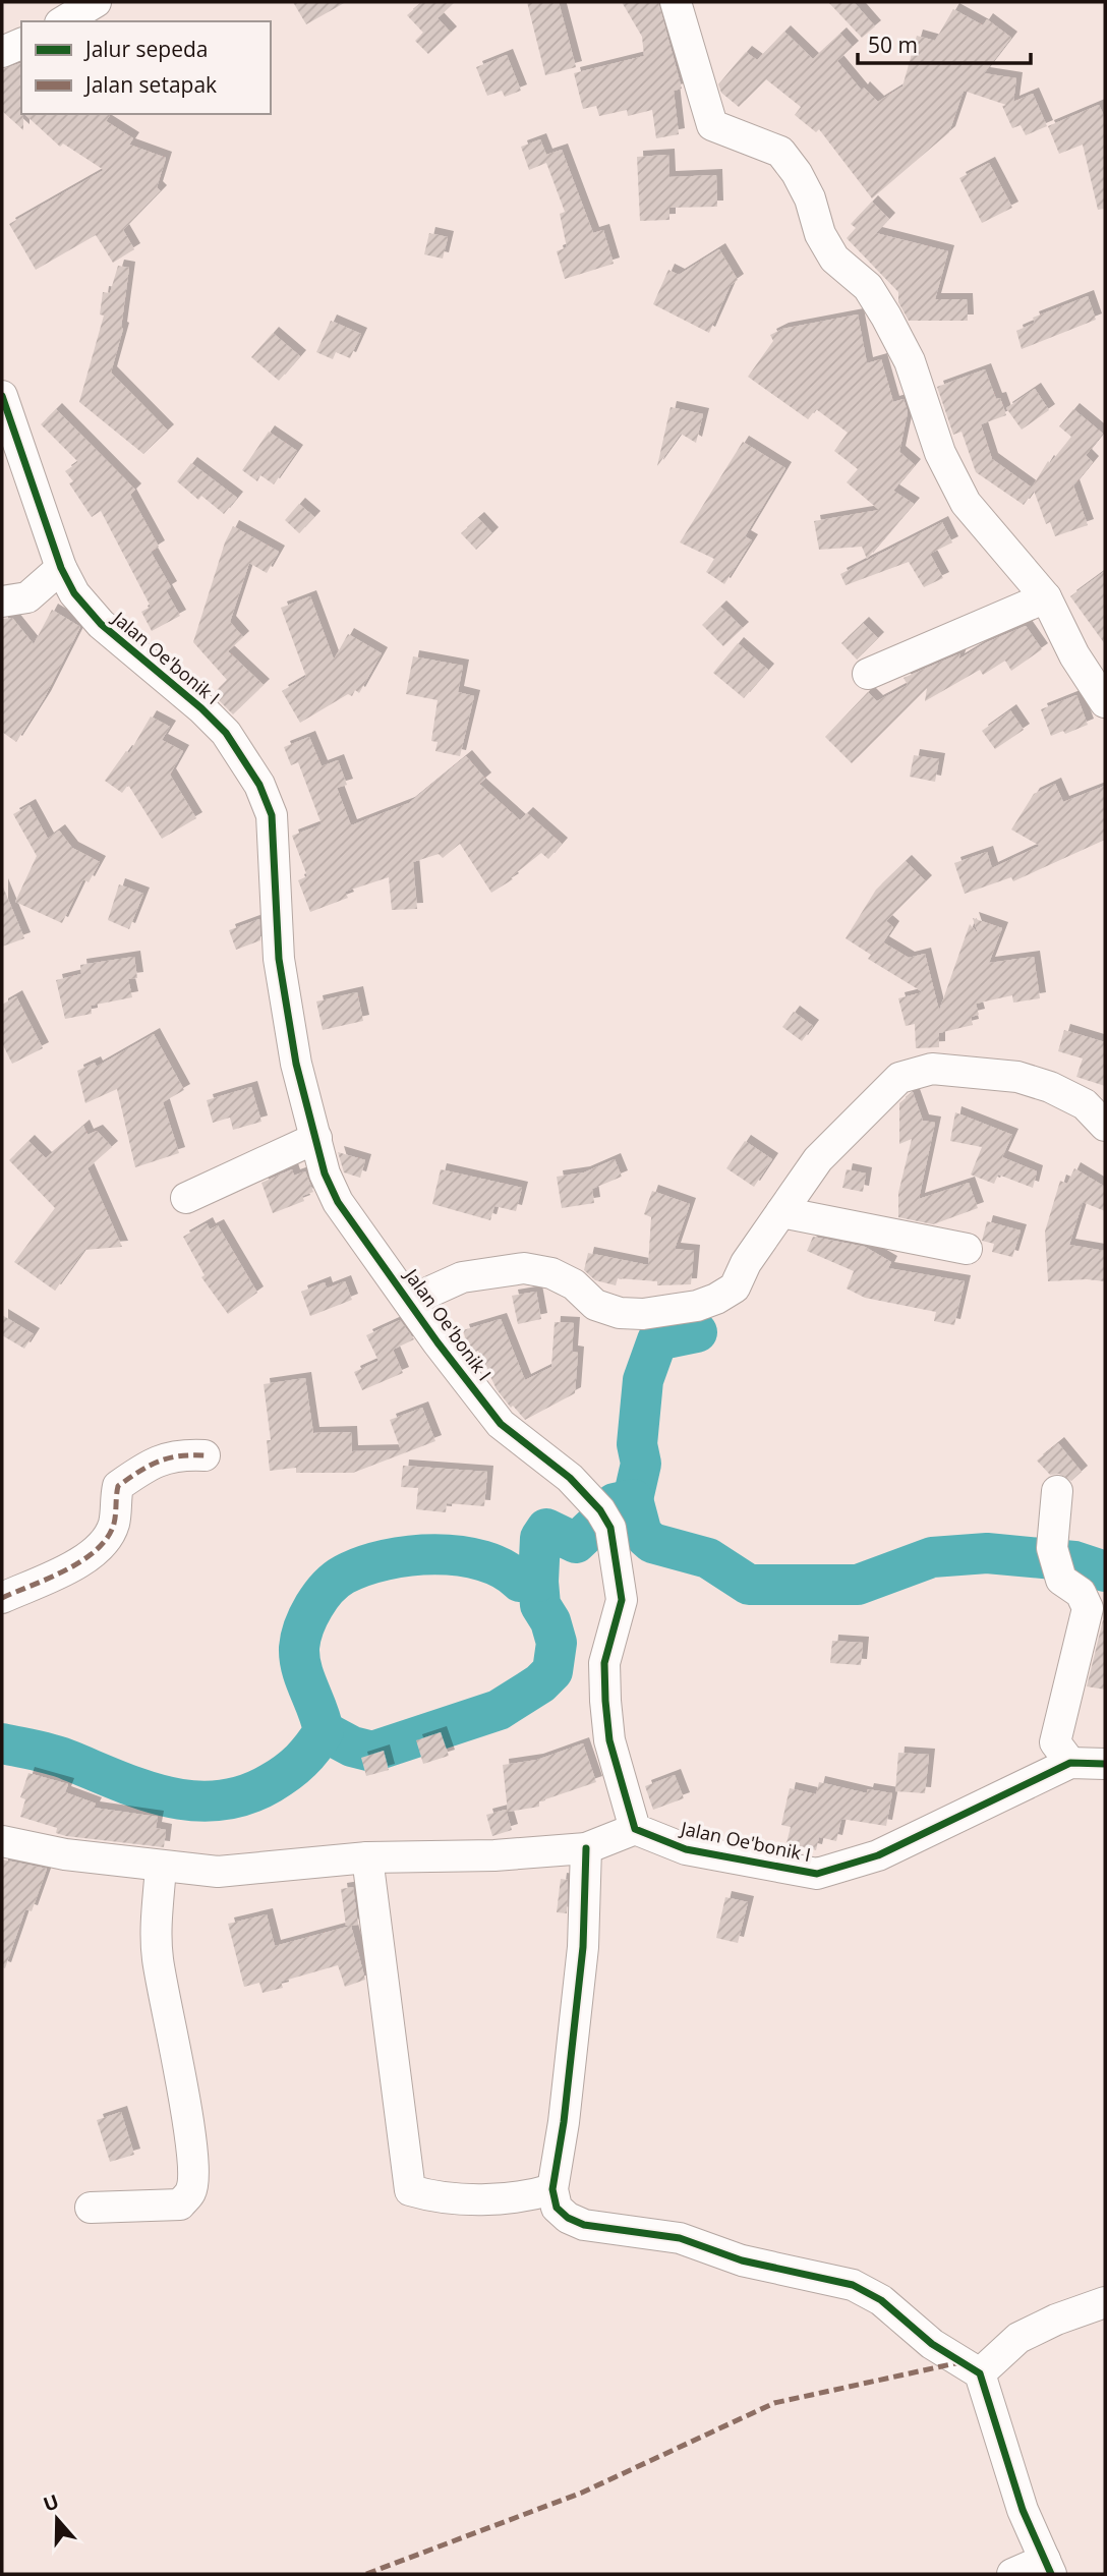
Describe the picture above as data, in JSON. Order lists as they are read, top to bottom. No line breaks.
{"streets":{"street":["Jalan Oe'bonik I"]},"legend":["Jalur sepeda","Jalan setapak"],"scale_bar":"50 m","north":"top"}
